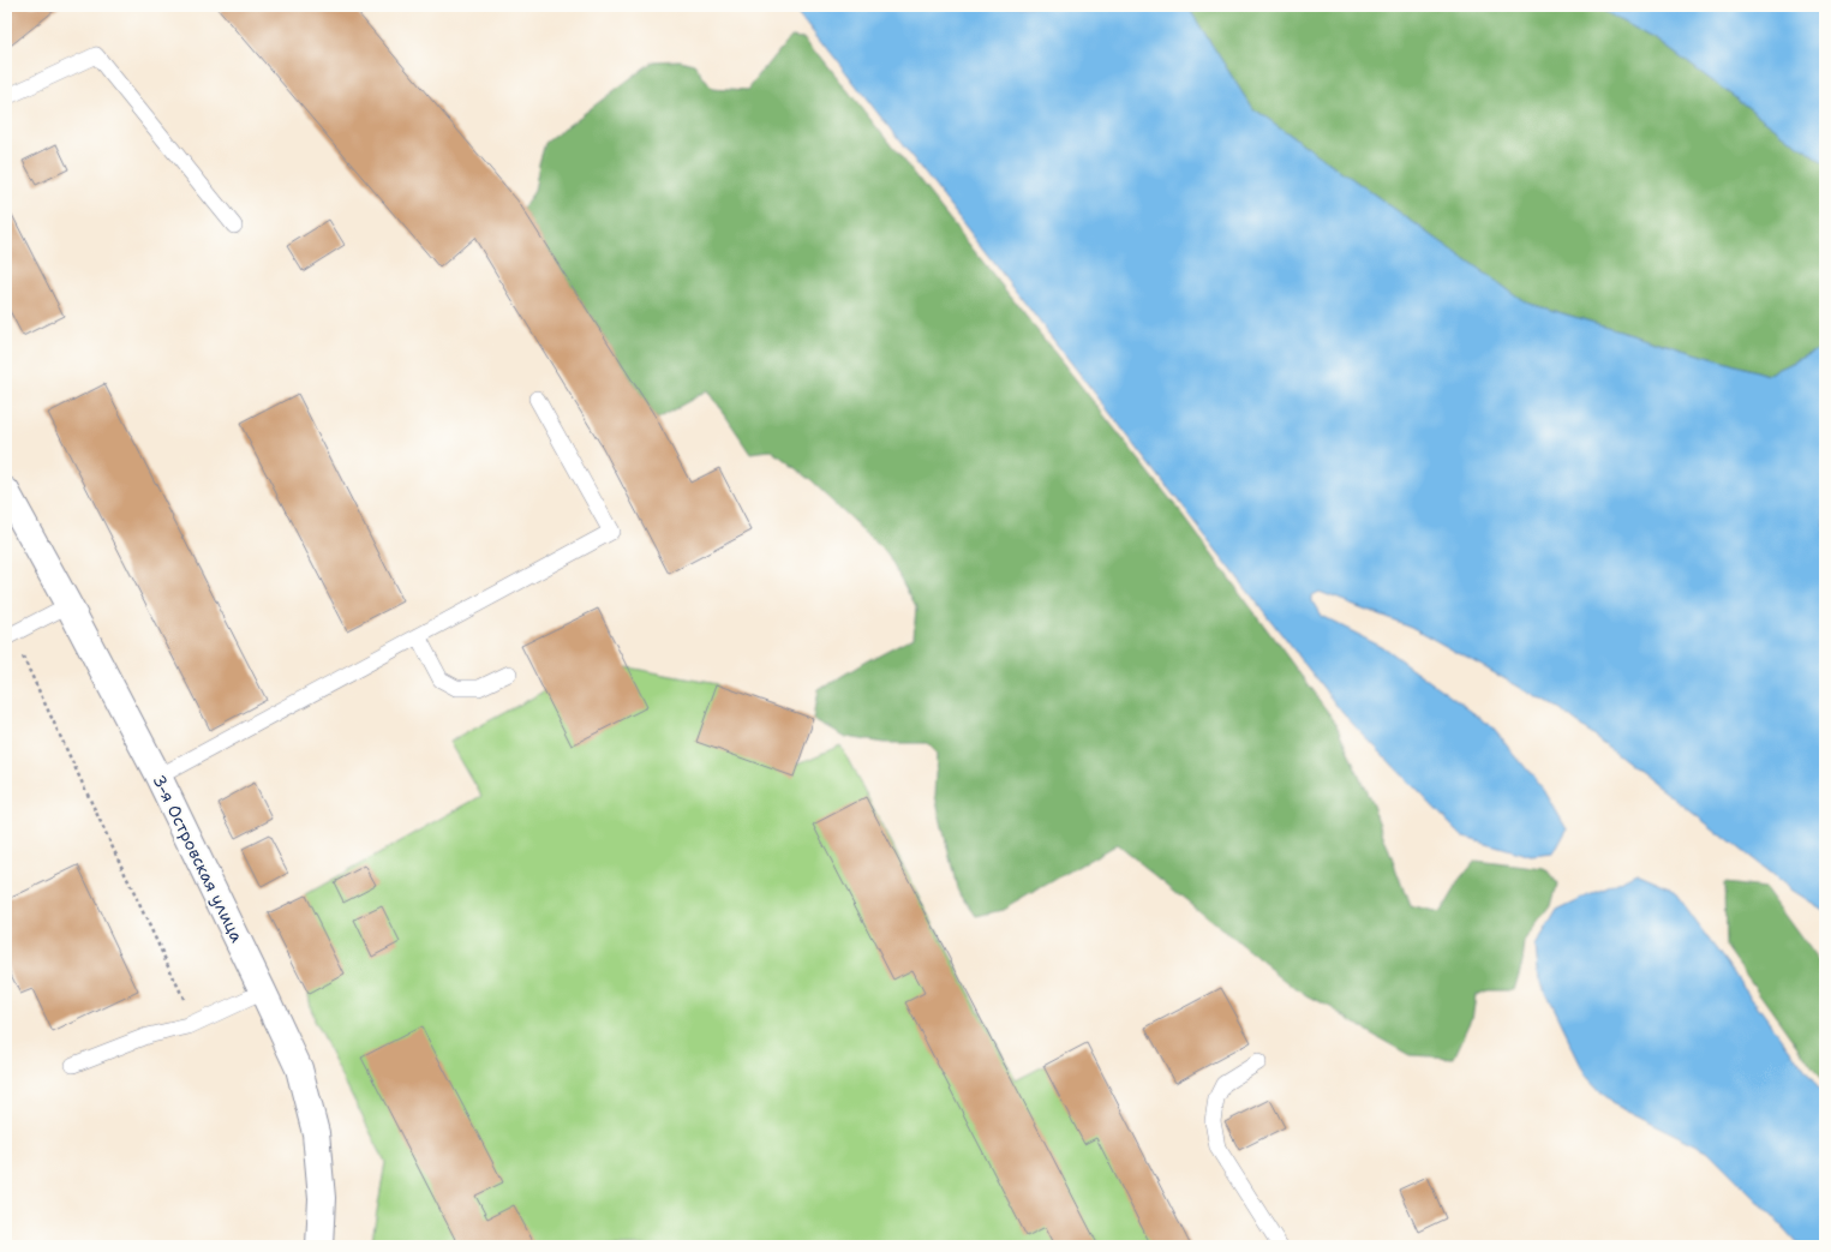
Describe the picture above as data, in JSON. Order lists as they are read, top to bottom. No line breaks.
{"streets":{"street":["3-я Островская улица"]}}
